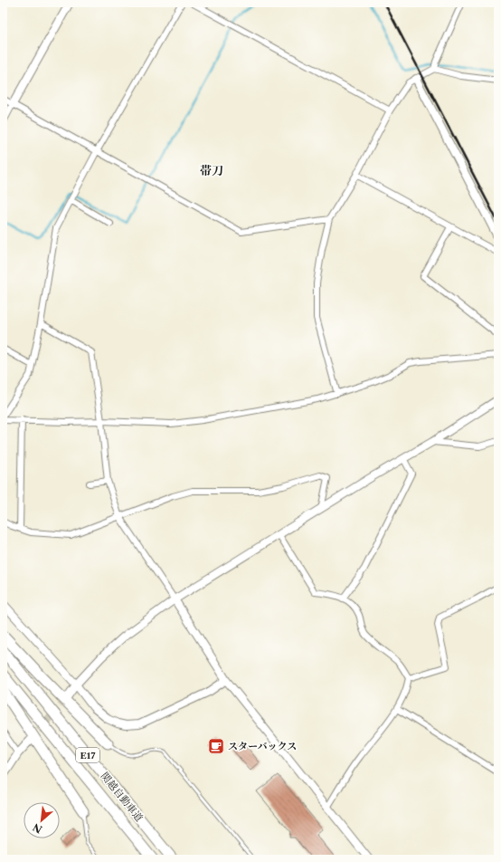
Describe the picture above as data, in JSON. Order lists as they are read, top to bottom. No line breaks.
{"streets":{"highway":["E17","関越自動車道"]},"districts":["帯刀"],"places":{"cafe":["スターバックス"]},"north":"bottom left"}
